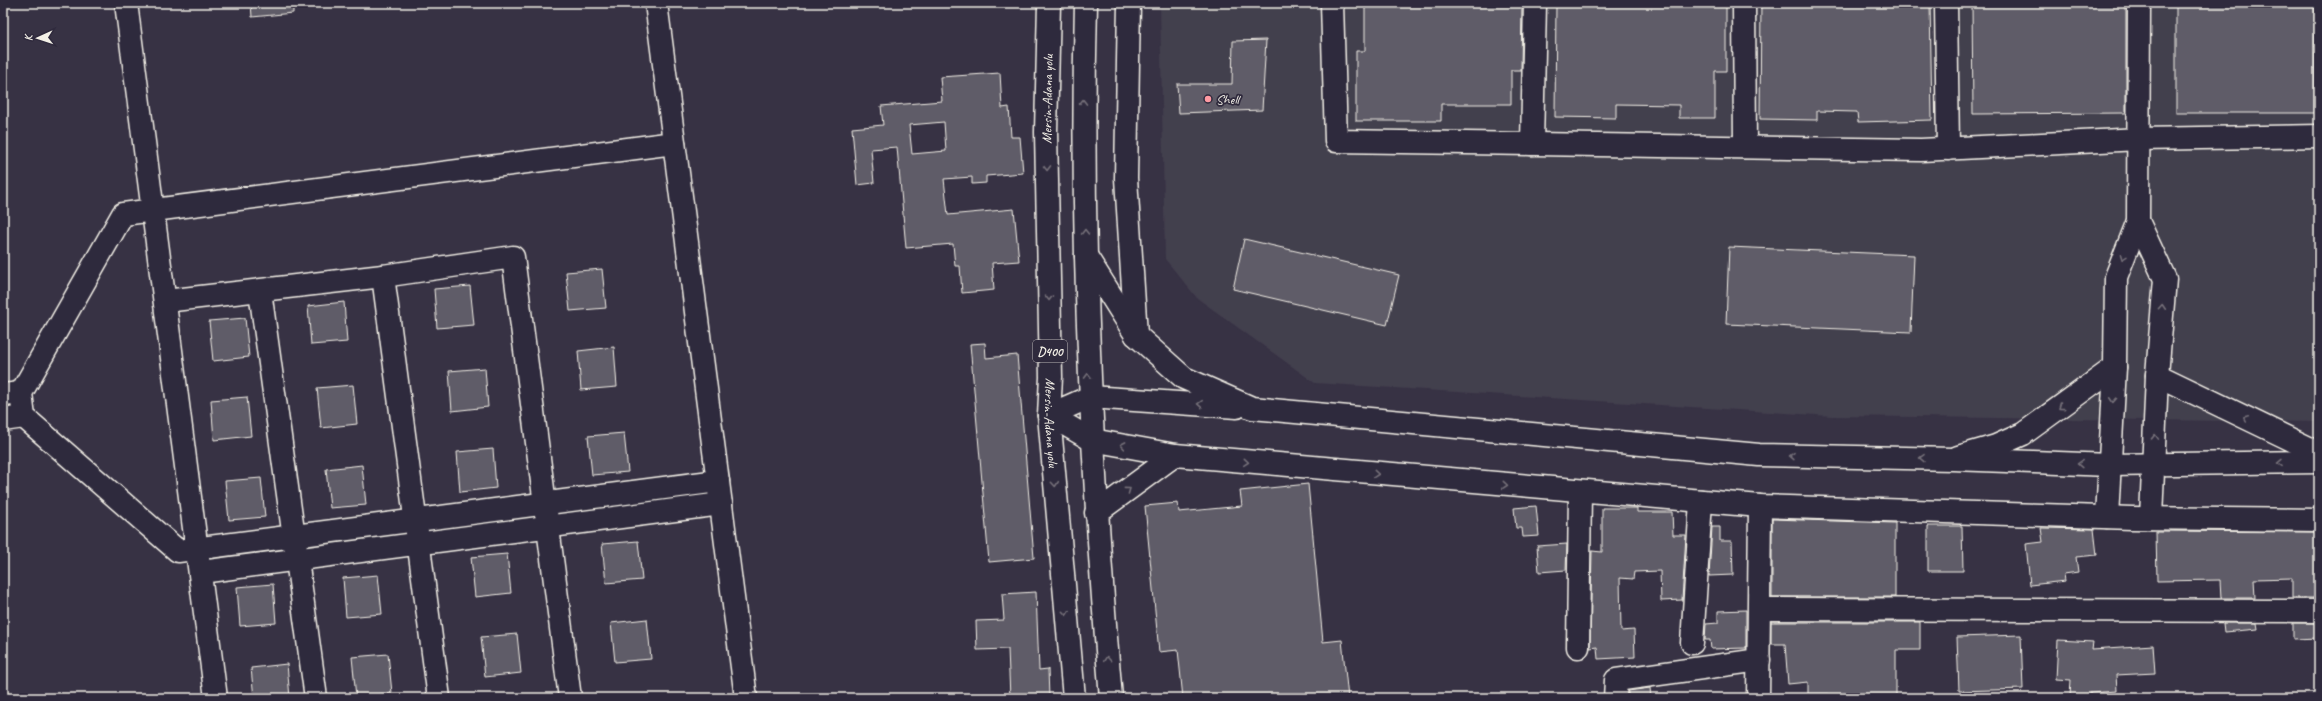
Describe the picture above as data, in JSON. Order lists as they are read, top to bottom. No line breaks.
{"streets":{"main road":["Mersin-Adana yolu","D400"]},"places":["Shell"],"north":"left"}
